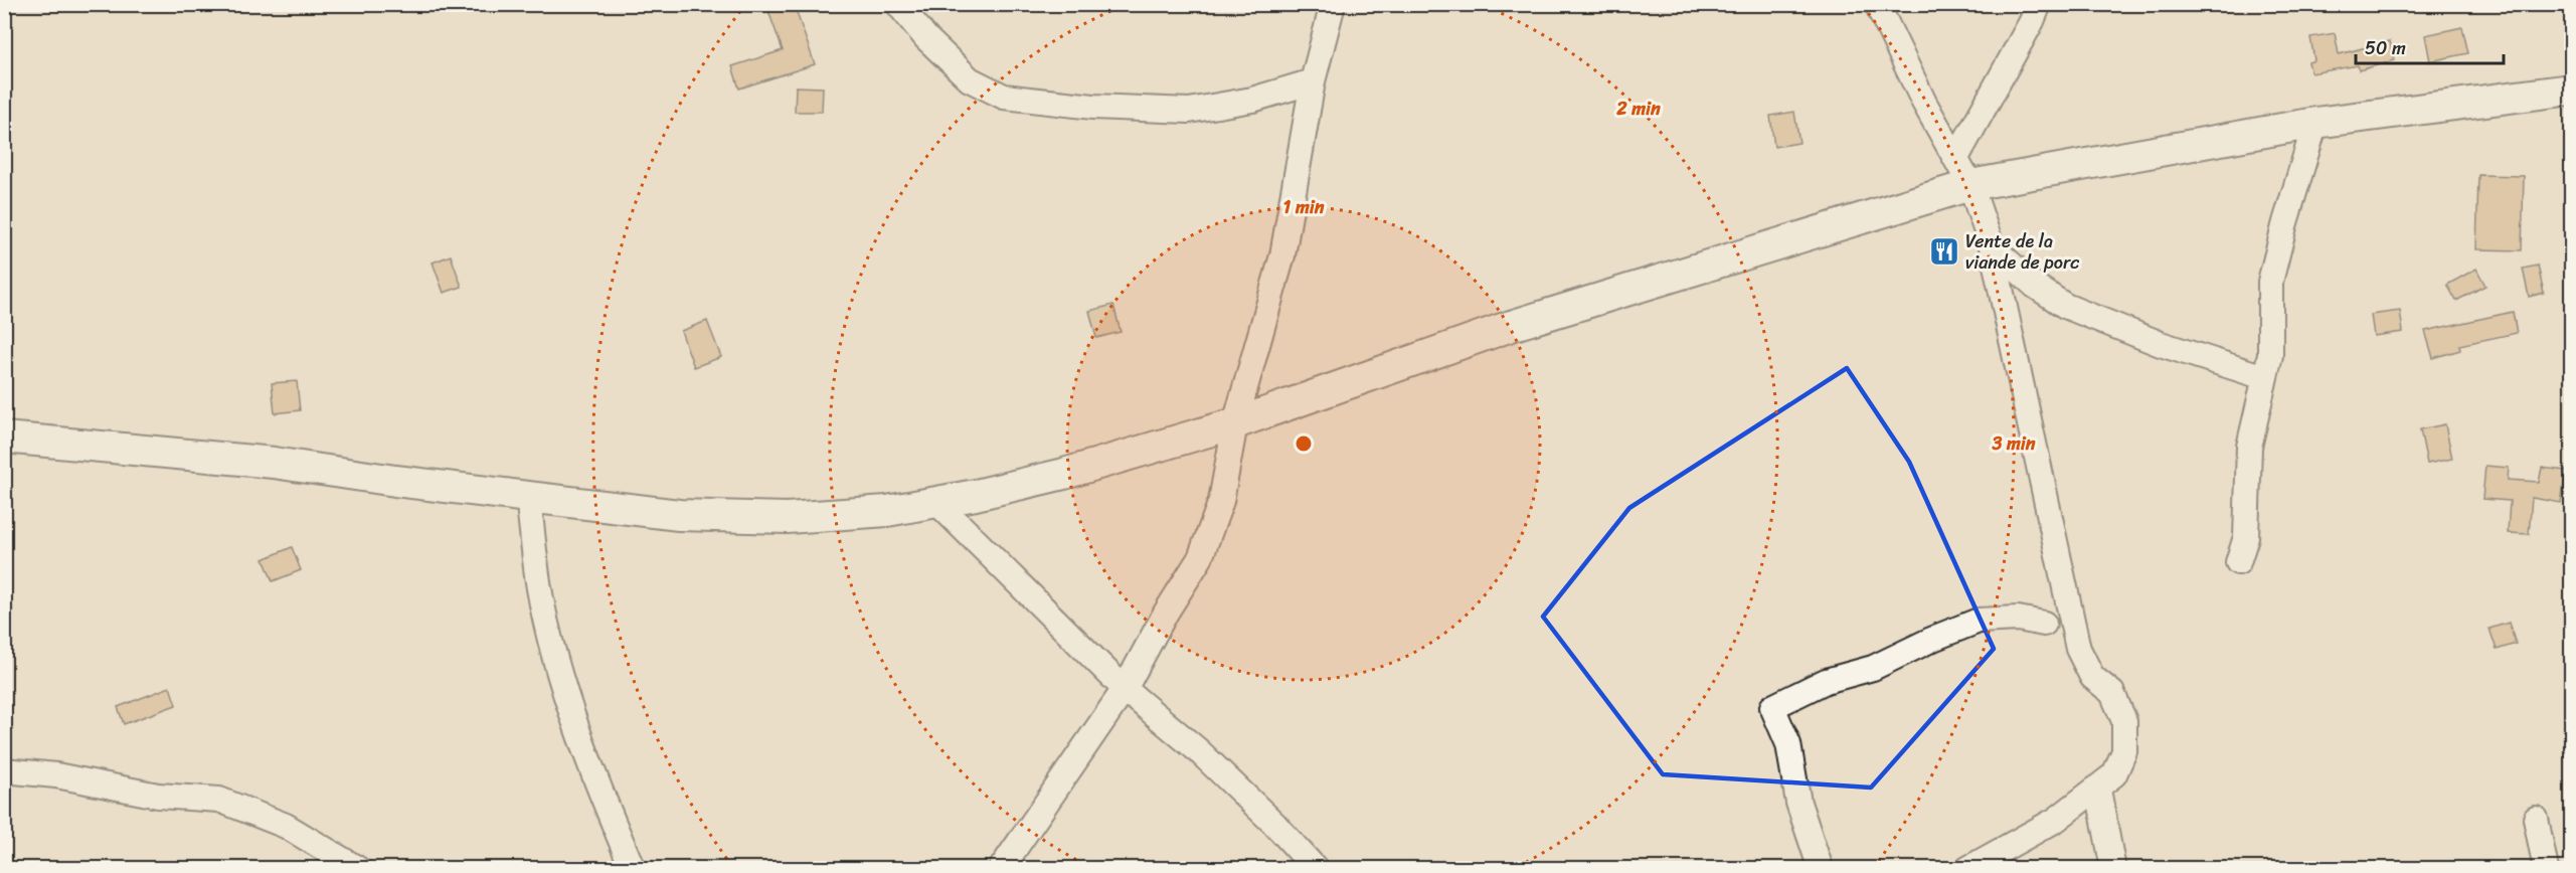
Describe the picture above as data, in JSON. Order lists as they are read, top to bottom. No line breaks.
{"places":{"restaurant":["Vente de la viande de porc"]},"scale_bar":"50 m","rings":["2 min","1 min","3 min"]}
